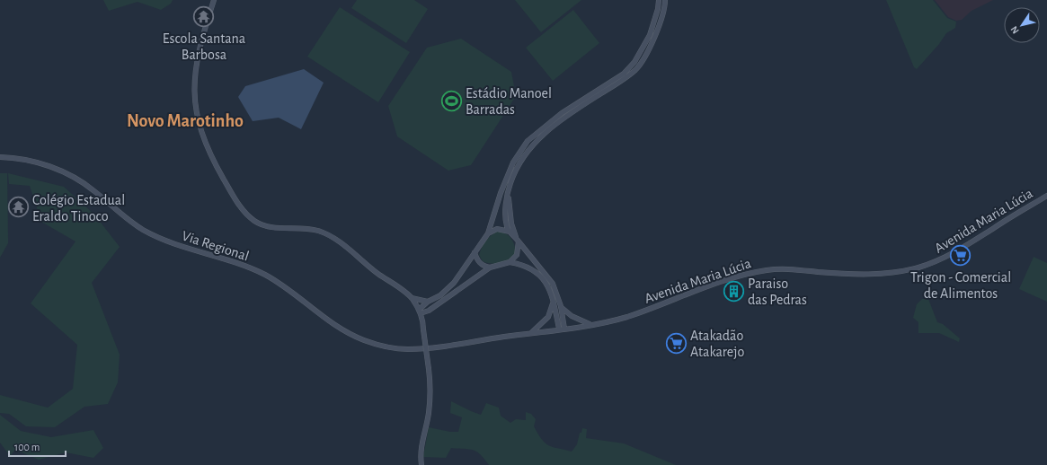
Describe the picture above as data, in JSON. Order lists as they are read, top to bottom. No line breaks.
{"streets":{"main road":["Avenida Maria Lúcia","Via Regional"]},"crossings":[["Avenida Maria Lúcia","Via Regional"]],"districts":["Novo Marotinho"],"places":{"temple":["Escola Santana Barbosa","Colégio Estadual Eraldo Tinoco"],"sports":["Estádio Manoel Barradas"],"supermarket":["Trigon - Comercial de Alimentos","Atakadão Atakarejo"],"building":["Paraiso das Pedras"]},"scale_bar":"100 m","north":"bottom left"}
